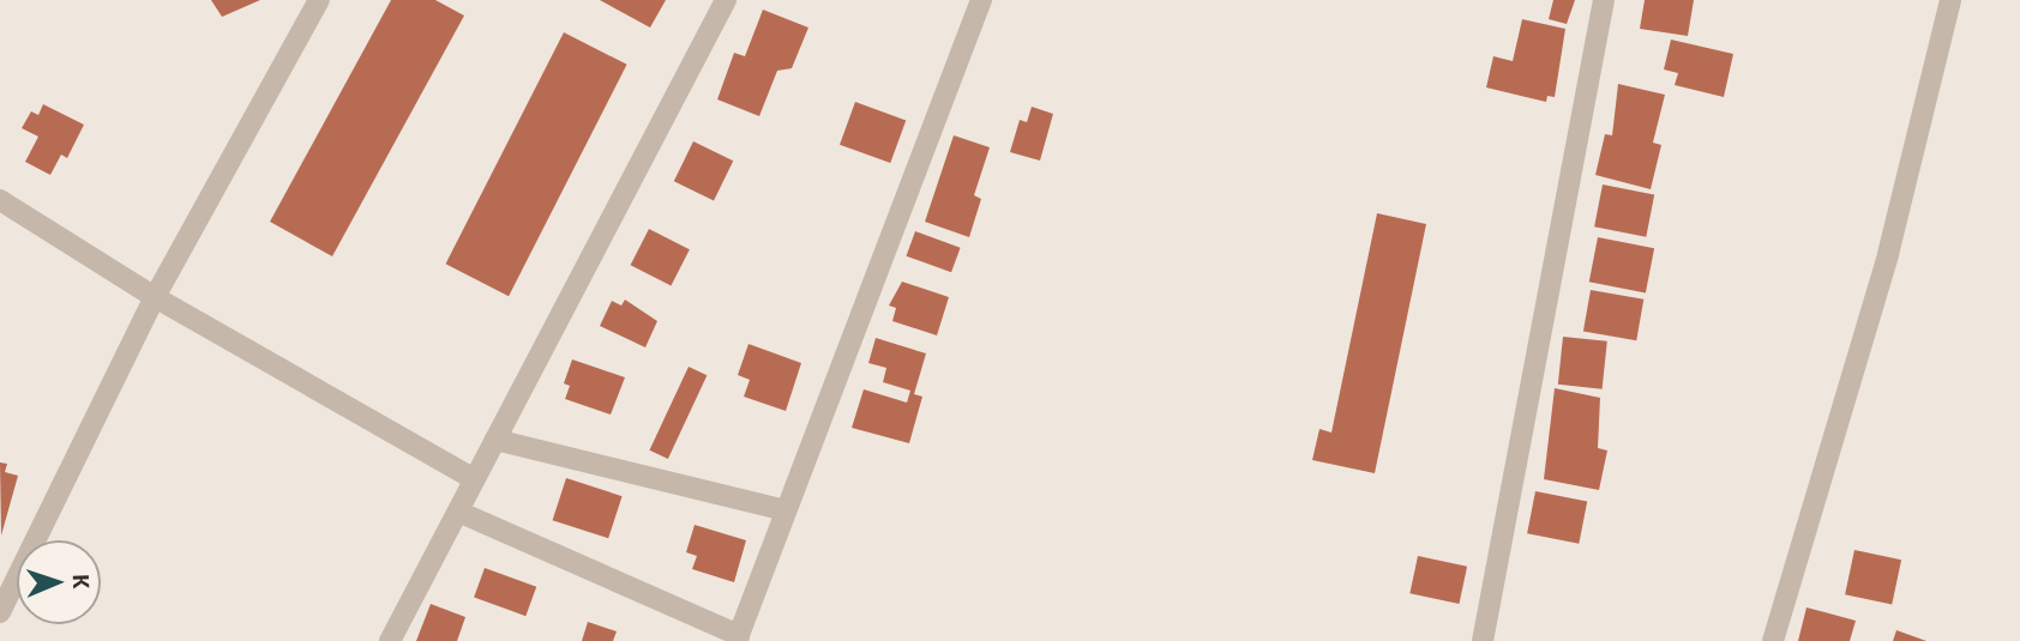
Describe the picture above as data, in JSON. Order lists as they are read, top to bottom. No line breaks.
{"north":"right"}
